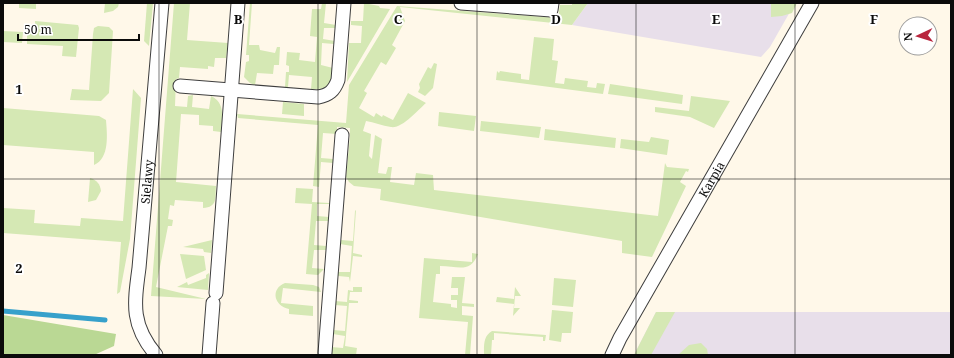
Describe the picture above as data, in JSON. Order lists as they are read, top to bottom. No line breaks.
{"streets":{"street":["Karpia","Sielawy"]},"scale_bar":"50 m","north":"left","grid":{"columns":["B","C","D","E","F"],"rows":["1","2"]}}
